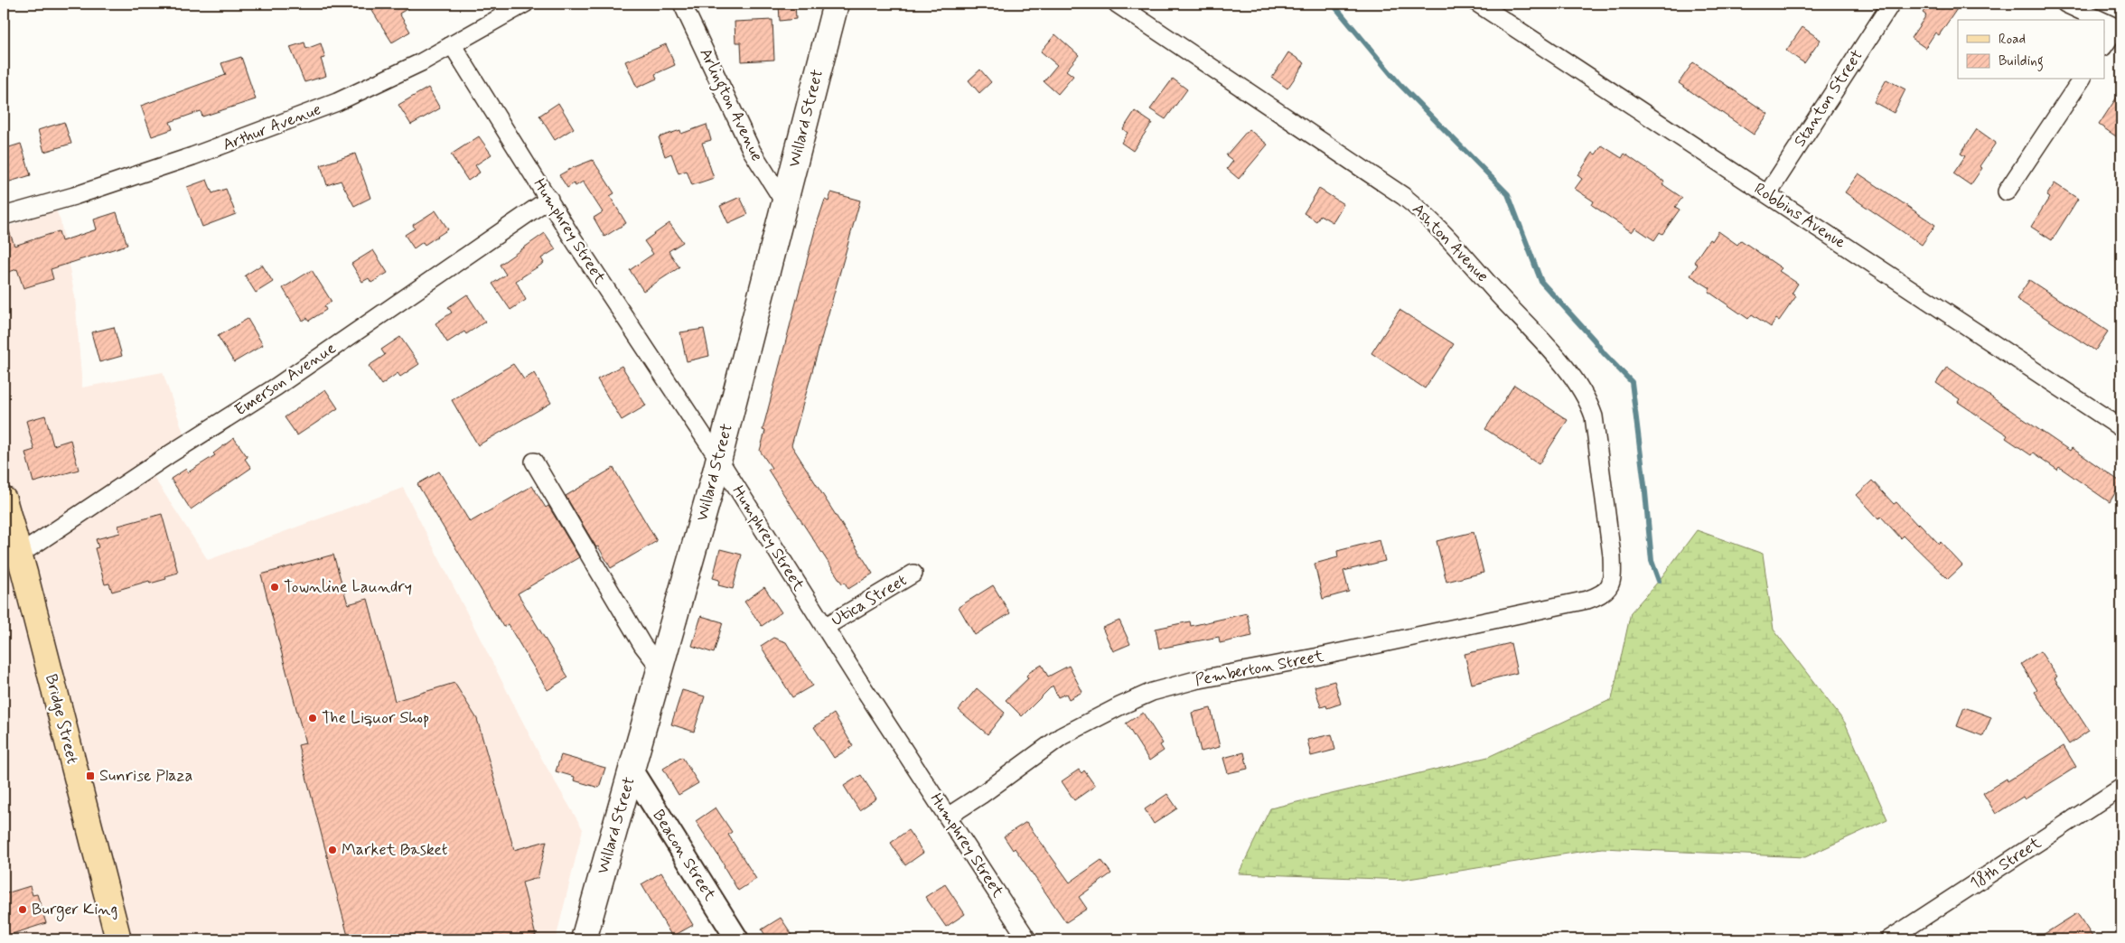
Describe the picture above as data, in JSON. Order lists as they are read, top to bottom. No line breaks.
{"streets":{"main road":["Willard Street","Bridge Street"],"street":["Stanton Street","Arlington Avenue","Arthur Avenue","Robbins Avenue","Humphrey Street","Ashton Avenue","Emerson Avenue","Utica Street","Pemberton Street","Beacon Street","18th Street"]},"crossings":[["Stanton Street","Robbins Avenue"],["Arlington Avenue","Willard Street"],["Willard Street","Humphrey Street"],["Willard Street","Beacon Street"],["Arthur Avenue","Humphrey Street"],["Humphrey Street","Emerson Avenue"],["Humphrey Street","Utica Street"],["Humphrey Street","Pemberton Street"],["Ashton Avenue","Pemberton Street"],["Emerson Avenue","Bridge Street"]],"places":{"other":["Townline Laundry","The Liquor Shop","Market Basket","Burger King"],"transit":["Sunrise Plaza"]},"legend":["Road","Building"]}
